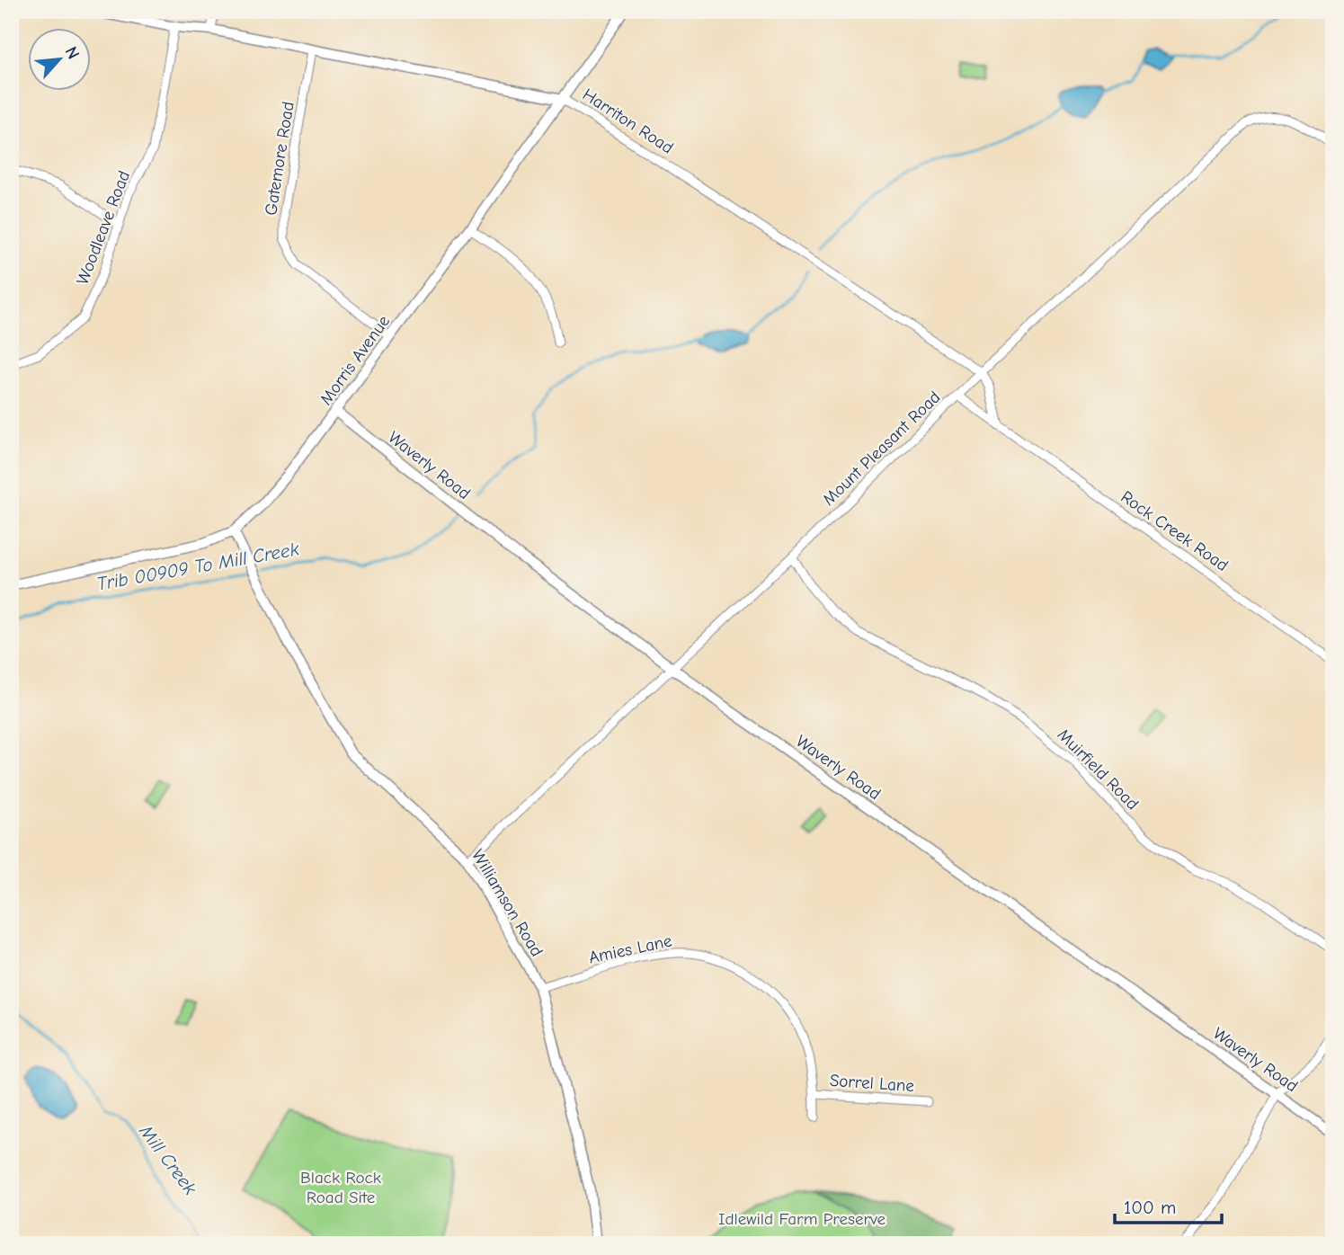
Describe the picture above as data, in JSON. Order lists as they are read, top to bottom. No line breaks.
{"streets":{"street":["Harriton Road","Gatemore Road","Woodleave Road","Morris Avenue","Mount Pleasant Road","Waverly Road","Rock Creek Road","Muirfield Road","Williamson Road","Amies Lane","Sorrel Lane"]},"crossings":[["Harriton Road","Gatemore Road"],["Harriton Road","Woodleave Road"],["Harriton Road","Morris Avenue"],["Harriton Road","Mount Pleasant Road"],["Gatemore Road","Morris Avenue"],["Morris Avenue","Waverly Road"],["Morris Avenue","Williamson Road"],["Mount Pleasant Road","Waverly Road"],["Mount Pleasant Road","Rock Creek Road"],["Mount Pleasant Road","Muirfield Road"],["Mount Pleasant Road","Williamson Road"],["Williamson Road","Amies Lane"],["Amies Lane","Sorrel Lane"]],"water":["Trib 00909 To Mill Creek","Mill Creek"],"parks":["Black Rock Road Site","Idlewild Farm Preserve"],"scale_bar":"100 m","north":"top right"}
